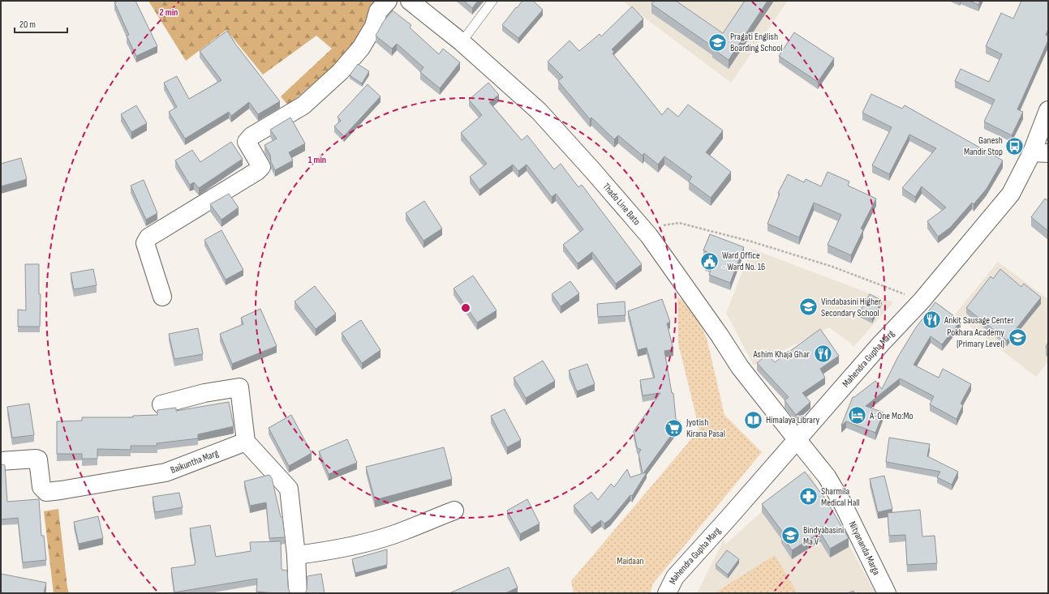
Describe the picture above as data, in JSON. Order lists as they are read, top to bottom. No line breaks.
{"streets":{"street":["Thado Line Bato","Mahendra Gupha Marg","Baikuntha Marg","Nityananda Marga"]},"crossings":[["Thado Line Bato","Mahendra Gupha Marg"],["Thado Line Bato","Nityananda Marga"],["Mahendra Gupha Marg","Nityananda Marga"]],"parks":["Maidaan"],"places":{"school or university":["Pragati English Boarding School","Vindabasini Higher Secondary School","Pokhara Academy (Primary Level)","Bindyabasini Ma V"],"bus stop":["Ganesh Mandir Stop"],"public building":["Ward Office - Ward No. 16"],"restaurant":["Ankit Sausage Center","Ashim Khaja Ghar"],"hotel":["A-One Mo:Mo"],"library":["Himalaya Library"],"supermarket":["Jyotish Kirana Pasal"],"pharmacy":["Sharmila Medical Hall"]},"scale_bar":"20 m","rings":["2 min","1 min"]}
